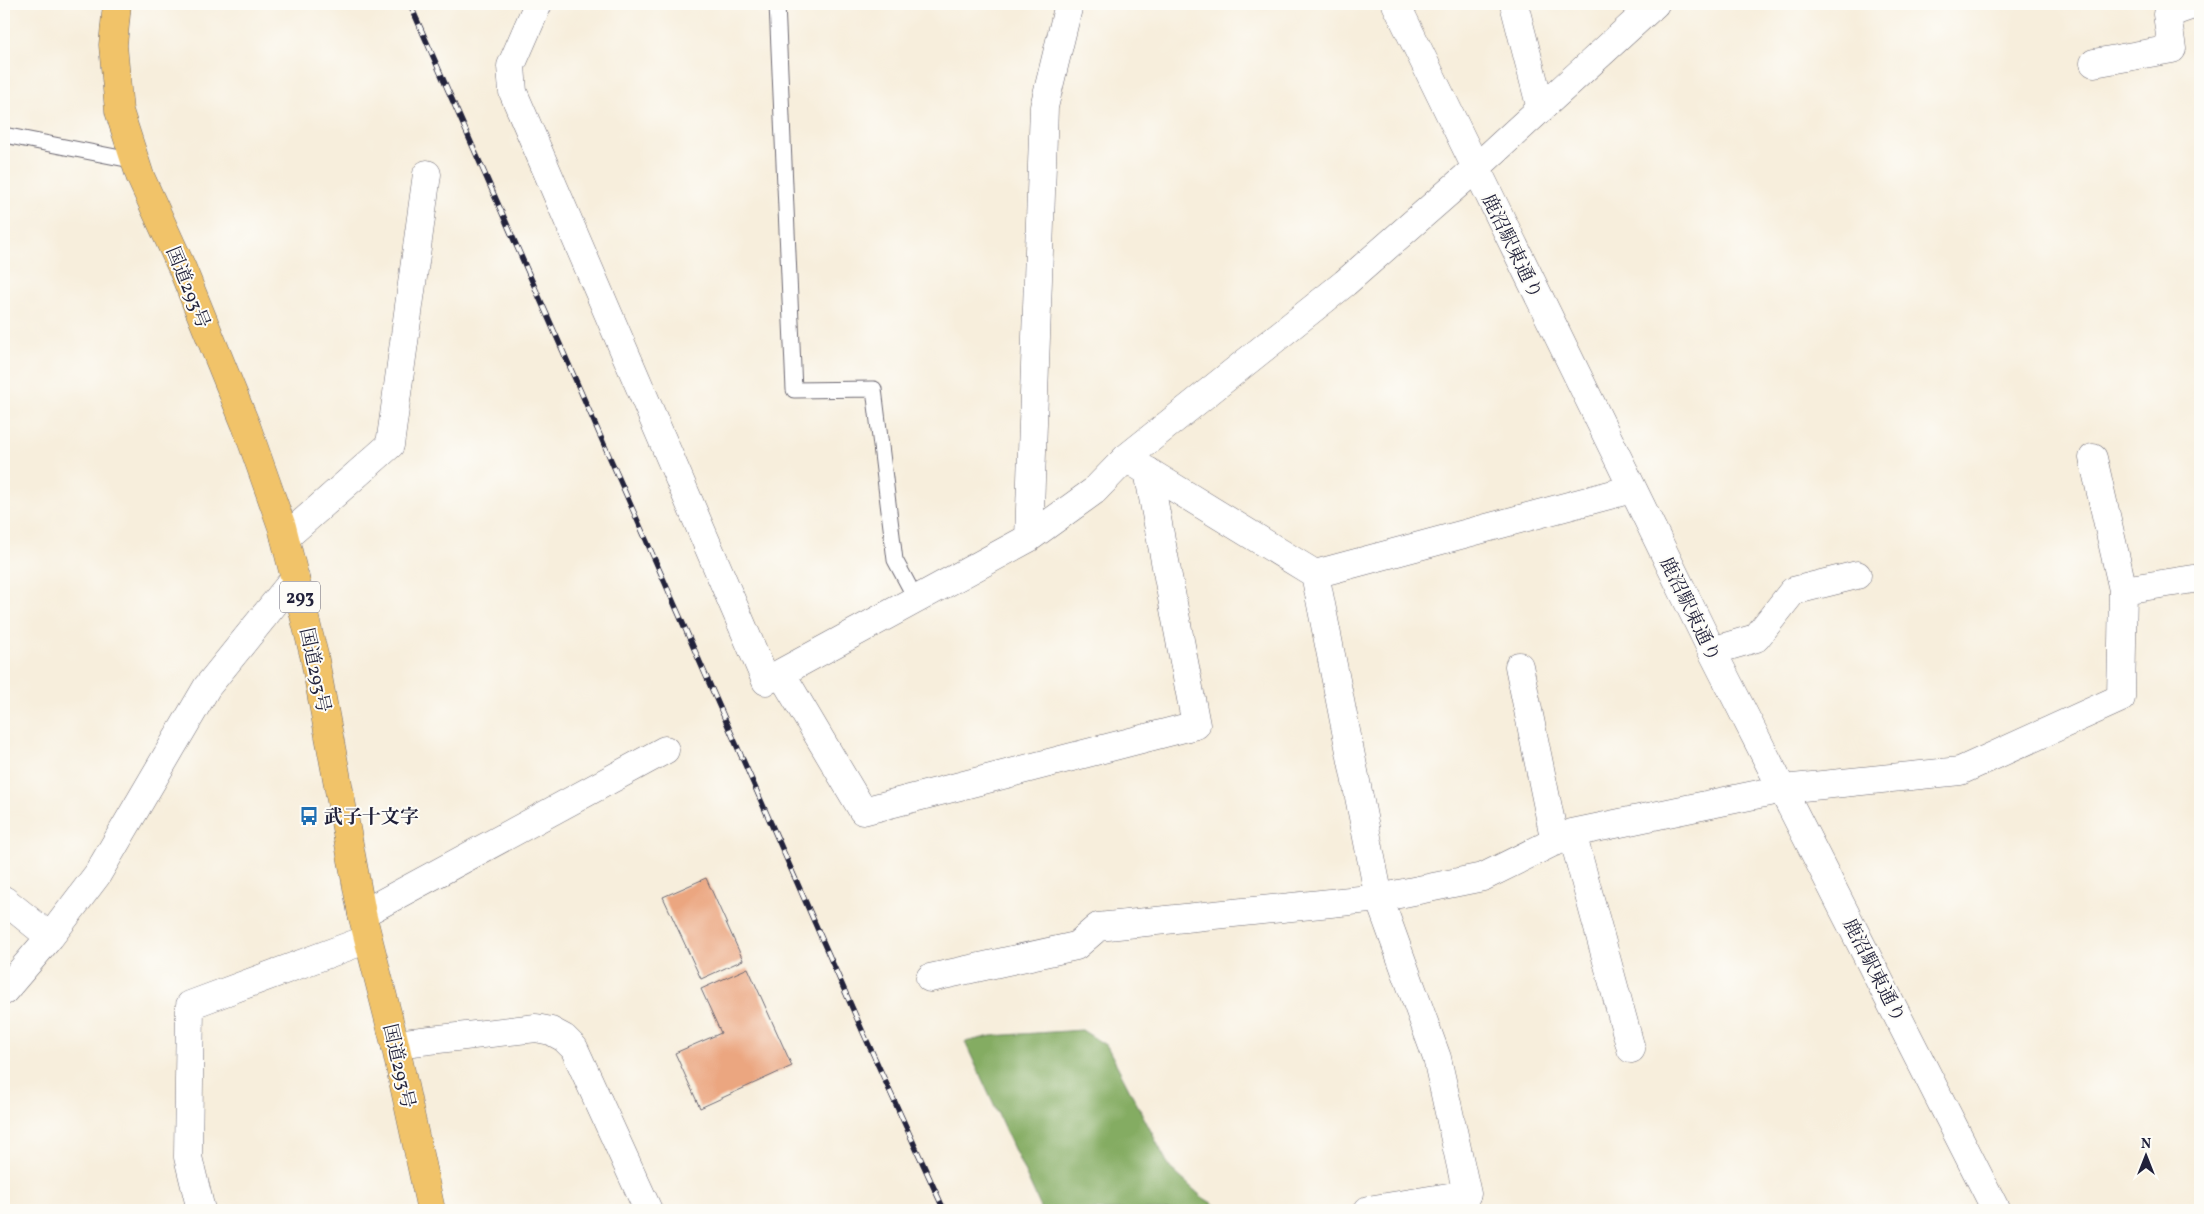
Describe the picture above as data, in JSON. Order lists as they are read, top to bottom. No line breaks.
{"streets":{"highway":["国道293号","293"],"street":["鹿沼駅東通り"]},"places":{"bus stop":["武子十文字"]},"north":"top"}
